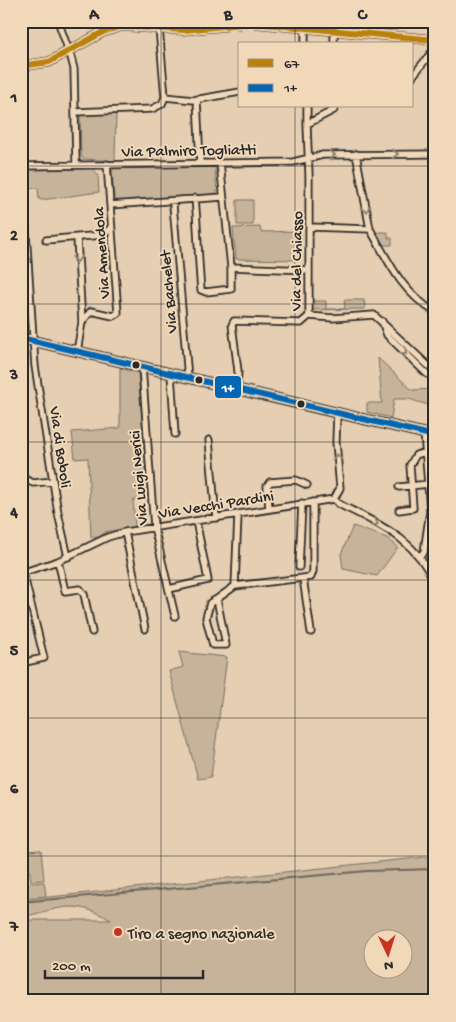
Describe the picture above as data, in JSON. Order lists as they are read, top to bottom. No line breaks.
{"streets":{"street":["Via Palmiro Togliatti","Via Amendola","Via del Chiasso","Via Bachelet","Via di Boboli","Via Luigi Nerici","Via Vecchi Pardini"]},"crossings":[["Via Palmiro Togliatti","Via Amendola"],["Via Palmiro Togliatti","Via del Chiasso"],["Via Palmiro Togliatti","Via di Boboli"],["Via di Boboli","Via Vecchi Pardini"],["Via Luigi Nerici","Via Vecchi Pardini"]],"places":["Tiro a segno nazionale"],"lines":["transit line 67","transit line 1+"],"legend":["67","1+"],"scale_bar":"200 m","north":"bottom","grid":{"columns":["A","B","C"],"rows":["1","2","3","4","5","6","7"]}}
